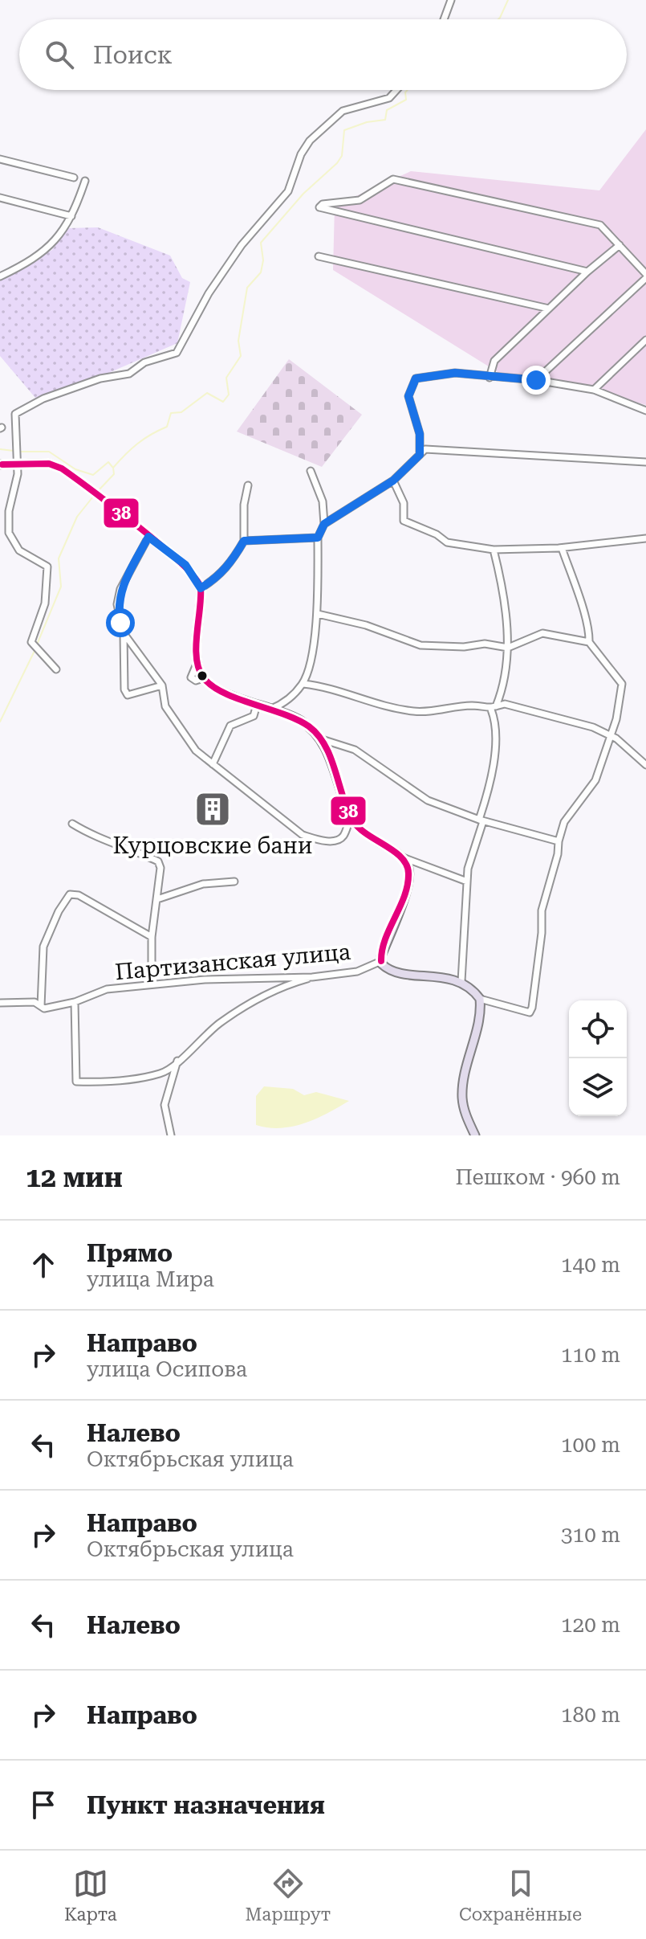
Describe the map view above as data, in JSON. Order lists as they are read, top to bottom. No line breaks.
{"streets":{"street":["Партизанская улица"]},"places":{"building":["Курцовские бани"]},"lines":["transit line 38"],"page":{"search":"Поиск","heading":["12 мин","Пешком · 960 m"],"list":[["Прямо","улица Мира","140 m"],["Направо","улица Осипова","110 m"],["Налево","Октябрьская улица","100 m"],["Направо","Октябрьская улица","310 m"],["Налево","120 m"],["Направо","180 m"],"Пункт назначения"],"nav":["Карта","Маршрут","Сохранённые"]}}
